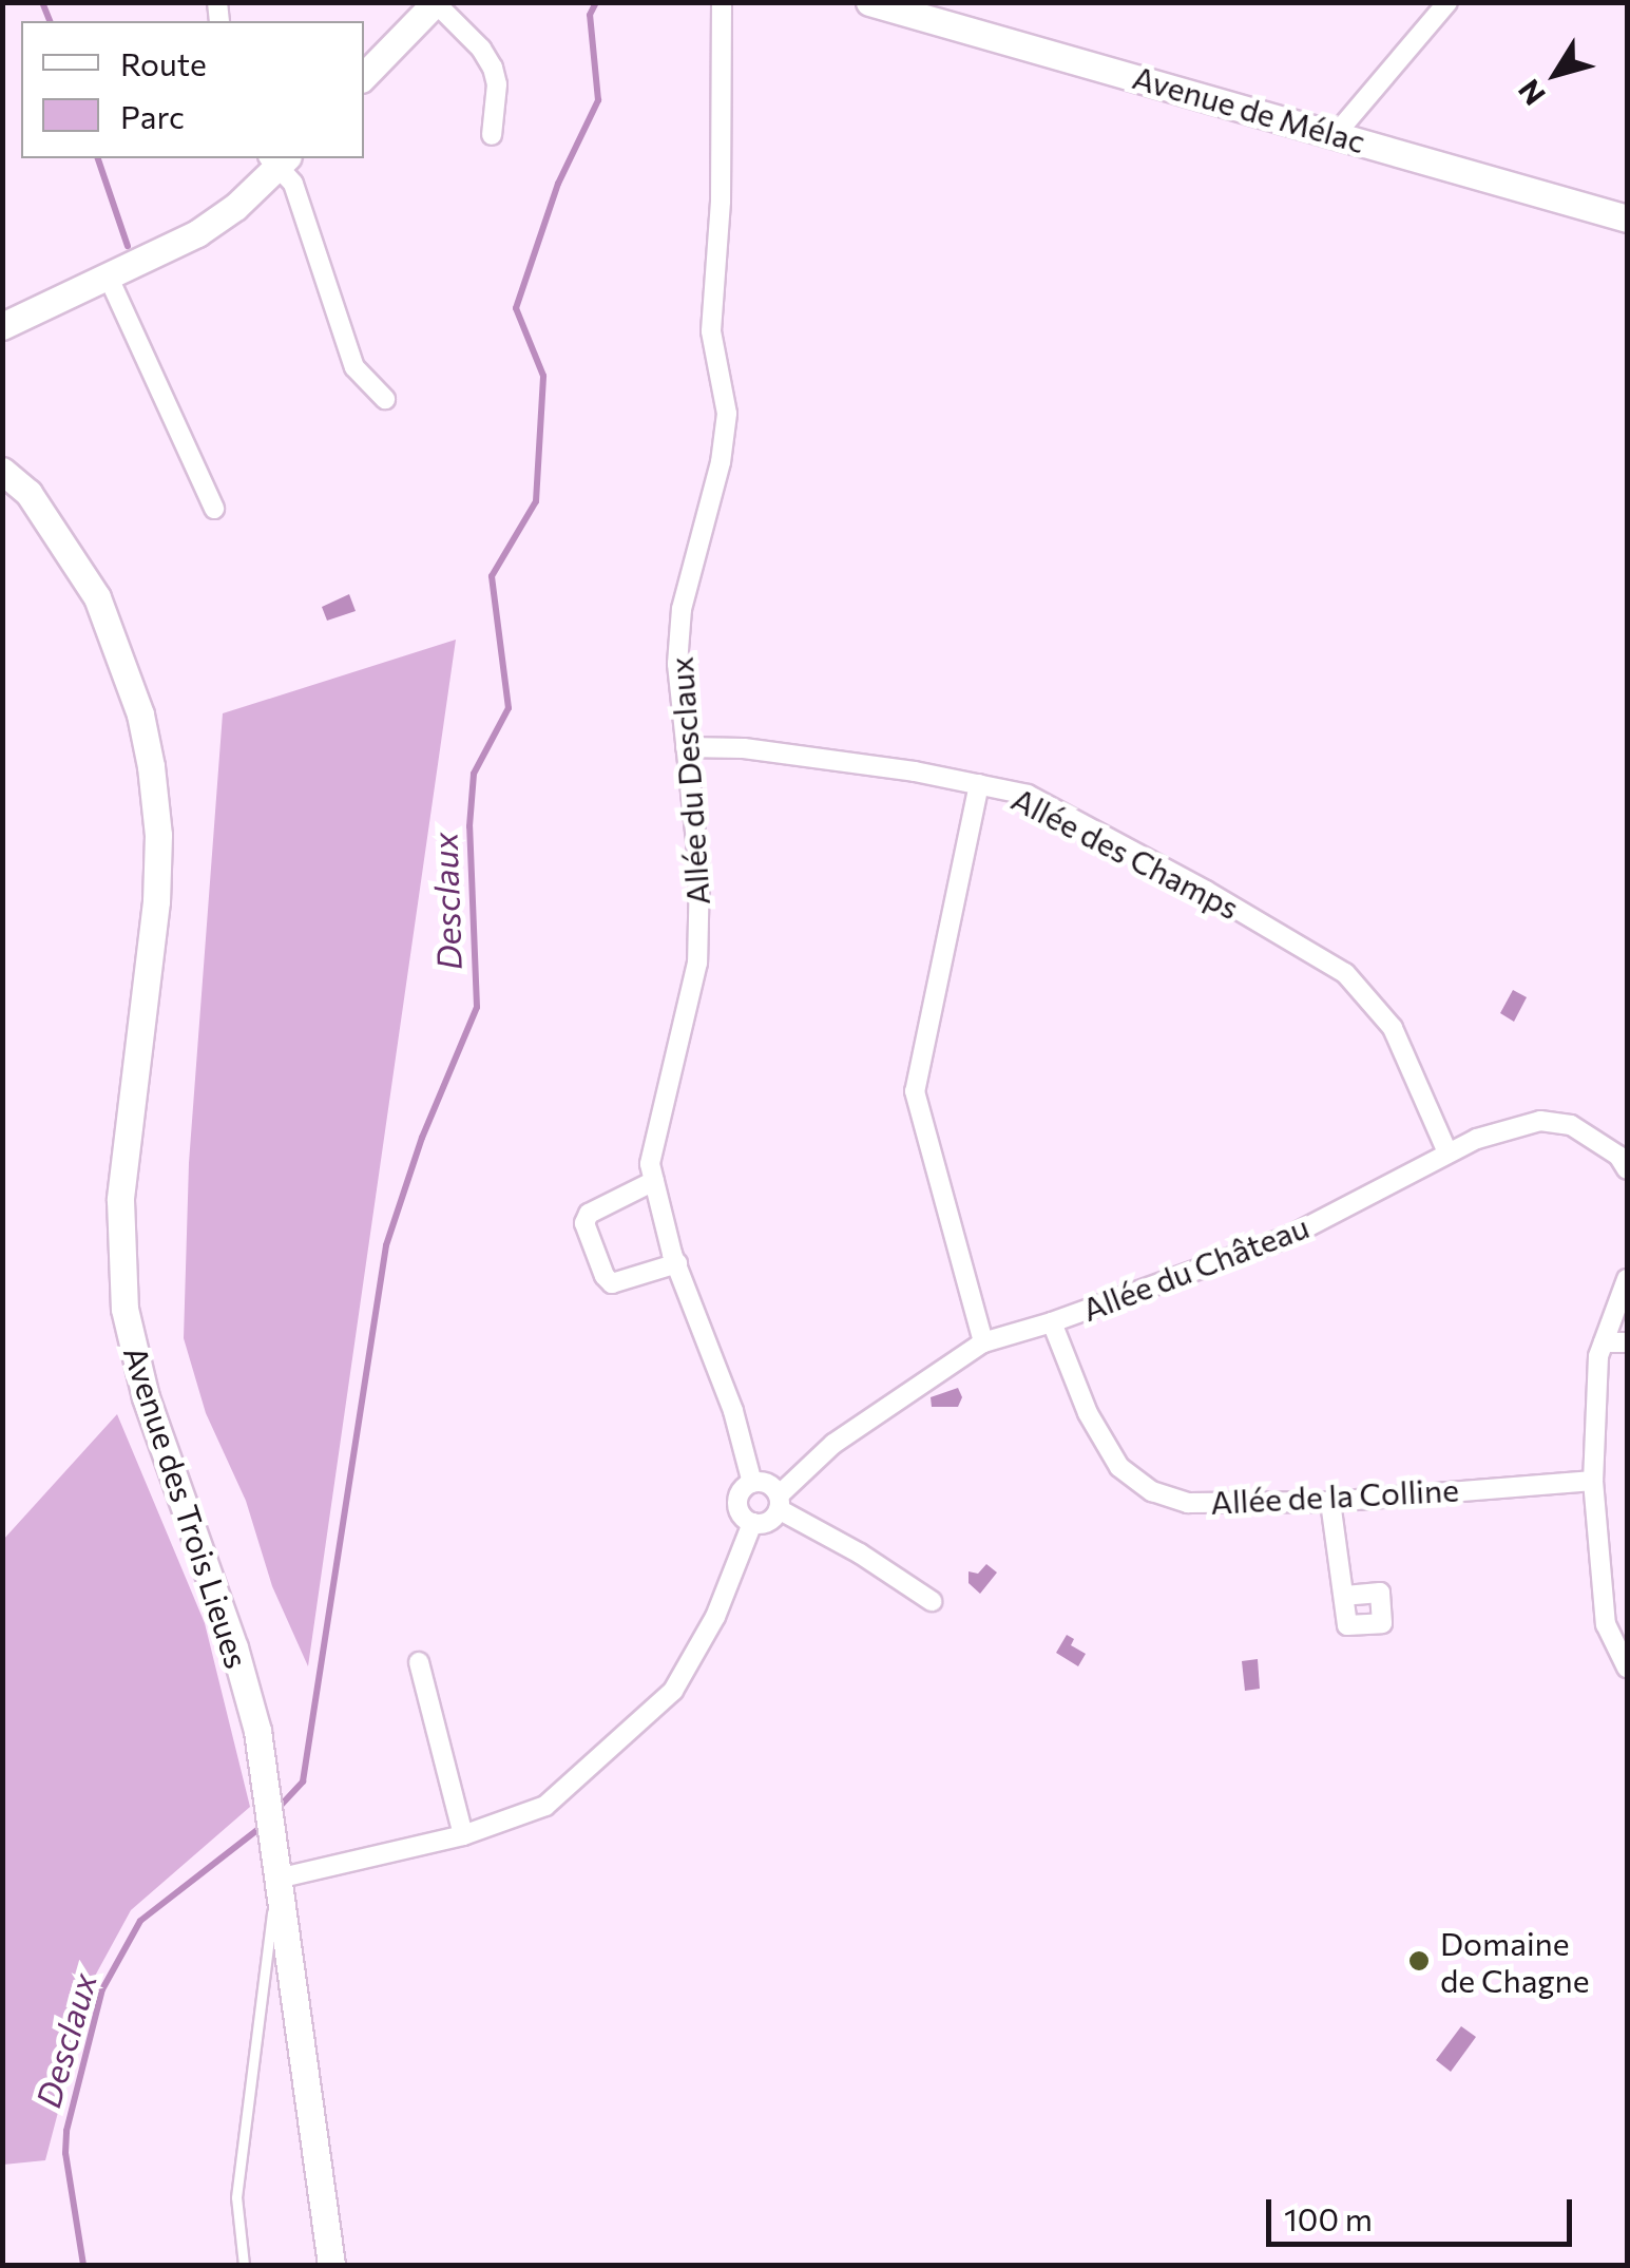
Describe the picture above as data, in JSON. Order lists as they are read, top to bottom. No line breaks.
{"streets":{"main road":["Avenue de Mélac","Avenue des Trois Lieues"],"street":["Allée du Desclaux","Allée des Champs","Allée du Château","Allée de la Colline"]},"crossings":[["Allée du Desclaux","Allée des Champs"],["Allée du Desclaux","Allée du Château"],["Allée des Champs","Allée du Château"],["Allée du Château","Allée de la Colline"]],"water":["Desclaux"],"places":["Domaine de Chagne"],"legend":["Route","Parc"],"scale_bar":"100 m","north":"bottom left"}
